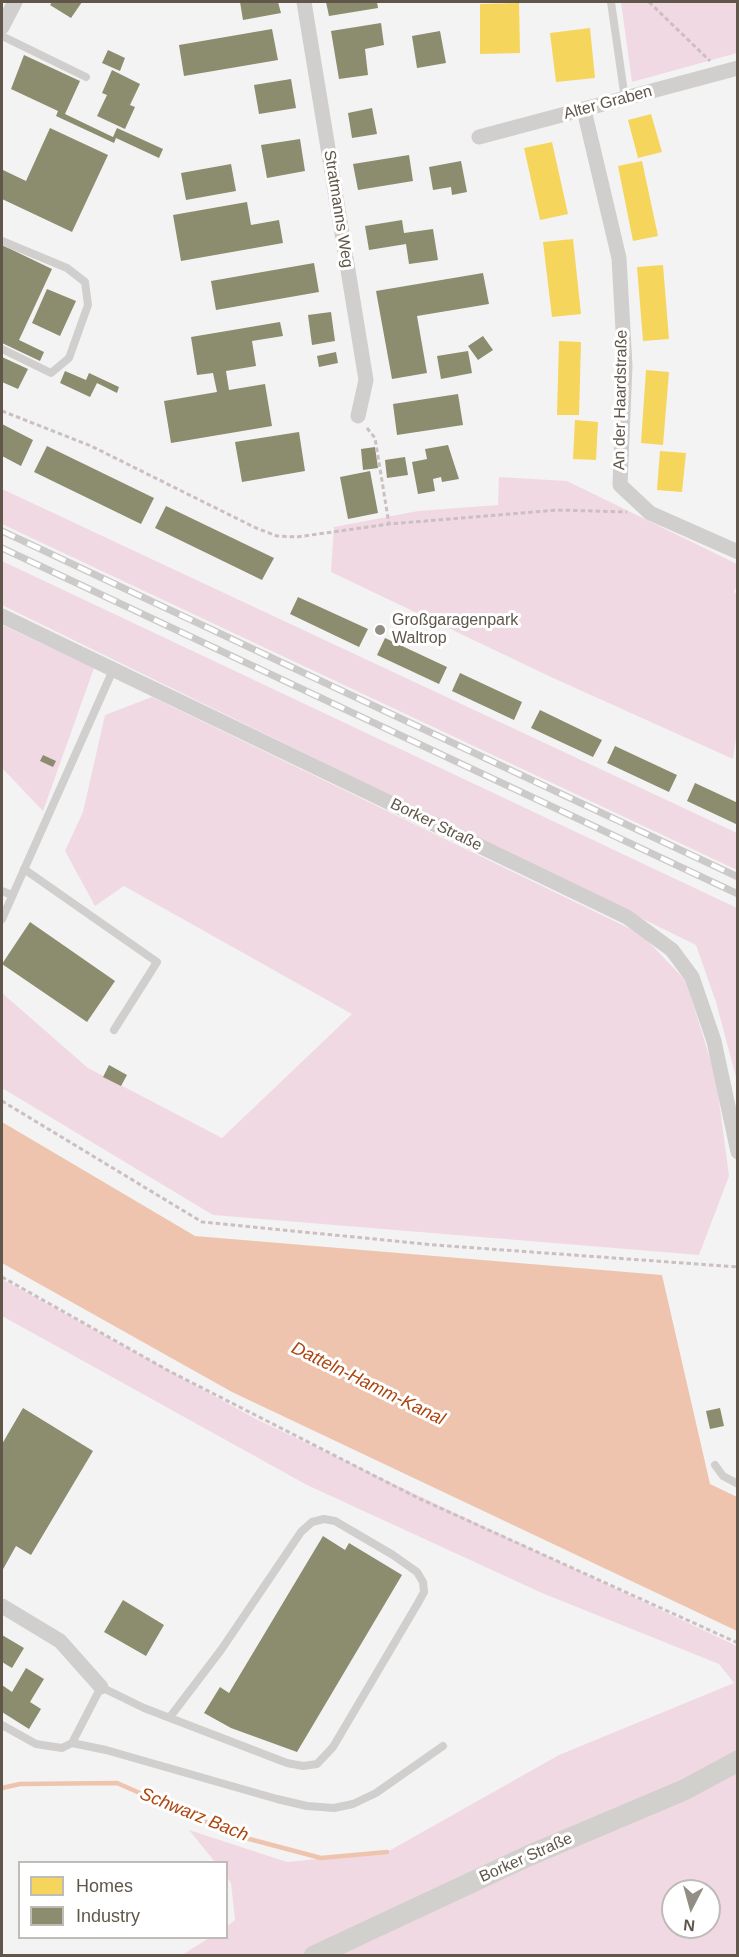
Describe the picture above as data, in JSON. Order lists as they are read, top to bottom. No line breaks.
{"streets":{"street":["Alter Graben","Stratmanns Weg","An der Haardstraße","Borker Straße"]},"crossings":[["Alter Graben","An der Haardstraße"]],"water":["Datteln-Hamm-Kanal","Schwarz Bach"],"places":["Großgaragenpark Waltrop"],"legend":["Homes","Industry"],"north":"bottom"}
